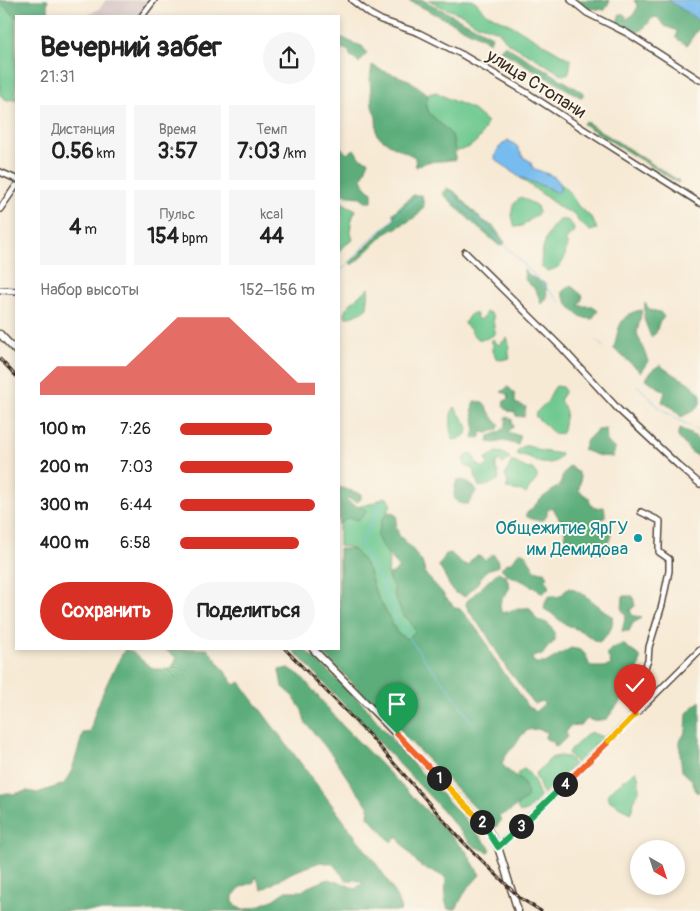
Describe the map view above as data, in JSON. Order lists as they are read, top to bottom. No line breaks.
{"streets":{"street":["улица Стопани"]},"places":["Общежитие ЯрГУ им Демидова"],"north":"bottom right","page":{"heading":["Вечерний забег","21:31"],"stats":[["Дистанция","0.56 km"],["Время","3:57"],["Темп","7:03 /km"],["4 m"],["Пульс","154 bpm"],["kcal","44"]],"chart":["Набор высоты","152–156 m"],"list":[{"name":"100 m","note":"7:26"},{"name":"200 m","note":"7:03"},{"name":"300 m","note":"6:44"},{"name":"400 m","note":"6:58"}],"buttons":["Сохранить","Поделиться"],"pins":["1","4","2","3"]}}
